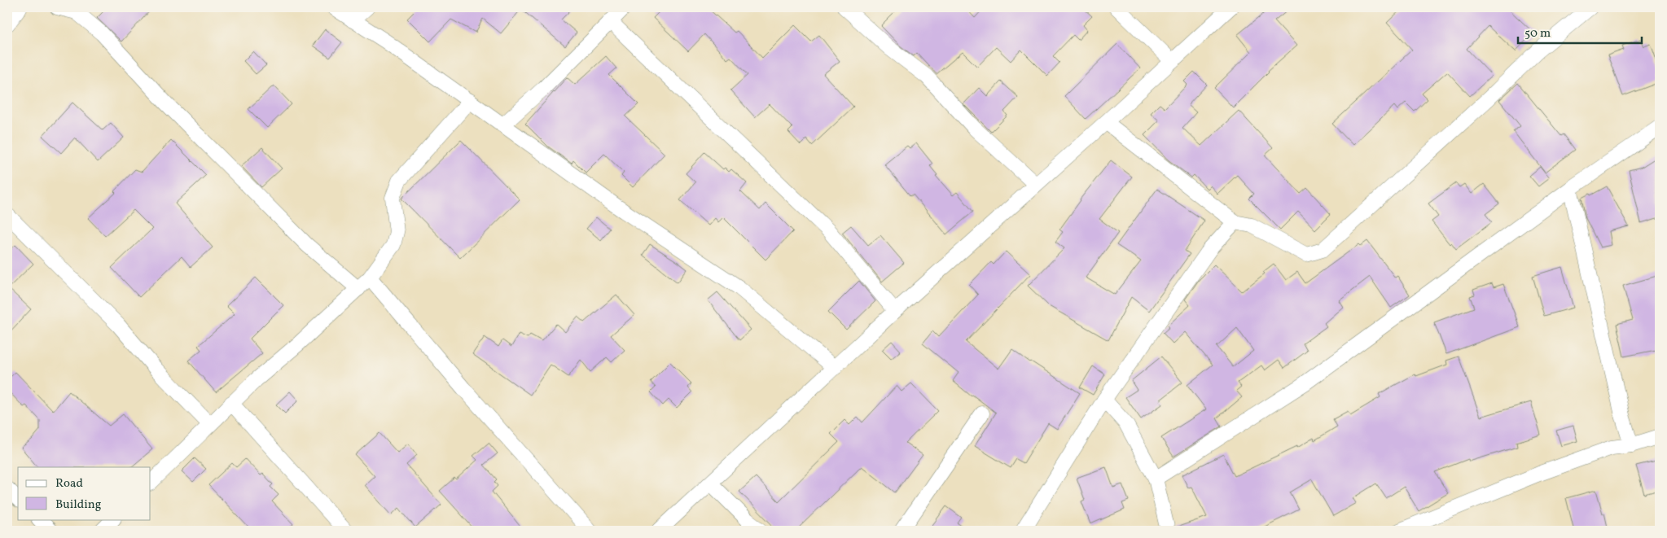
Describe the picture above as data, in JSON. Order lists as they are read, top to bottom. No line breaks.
{"legend":["Road","Building"],"scale_bar":"50 m"}
